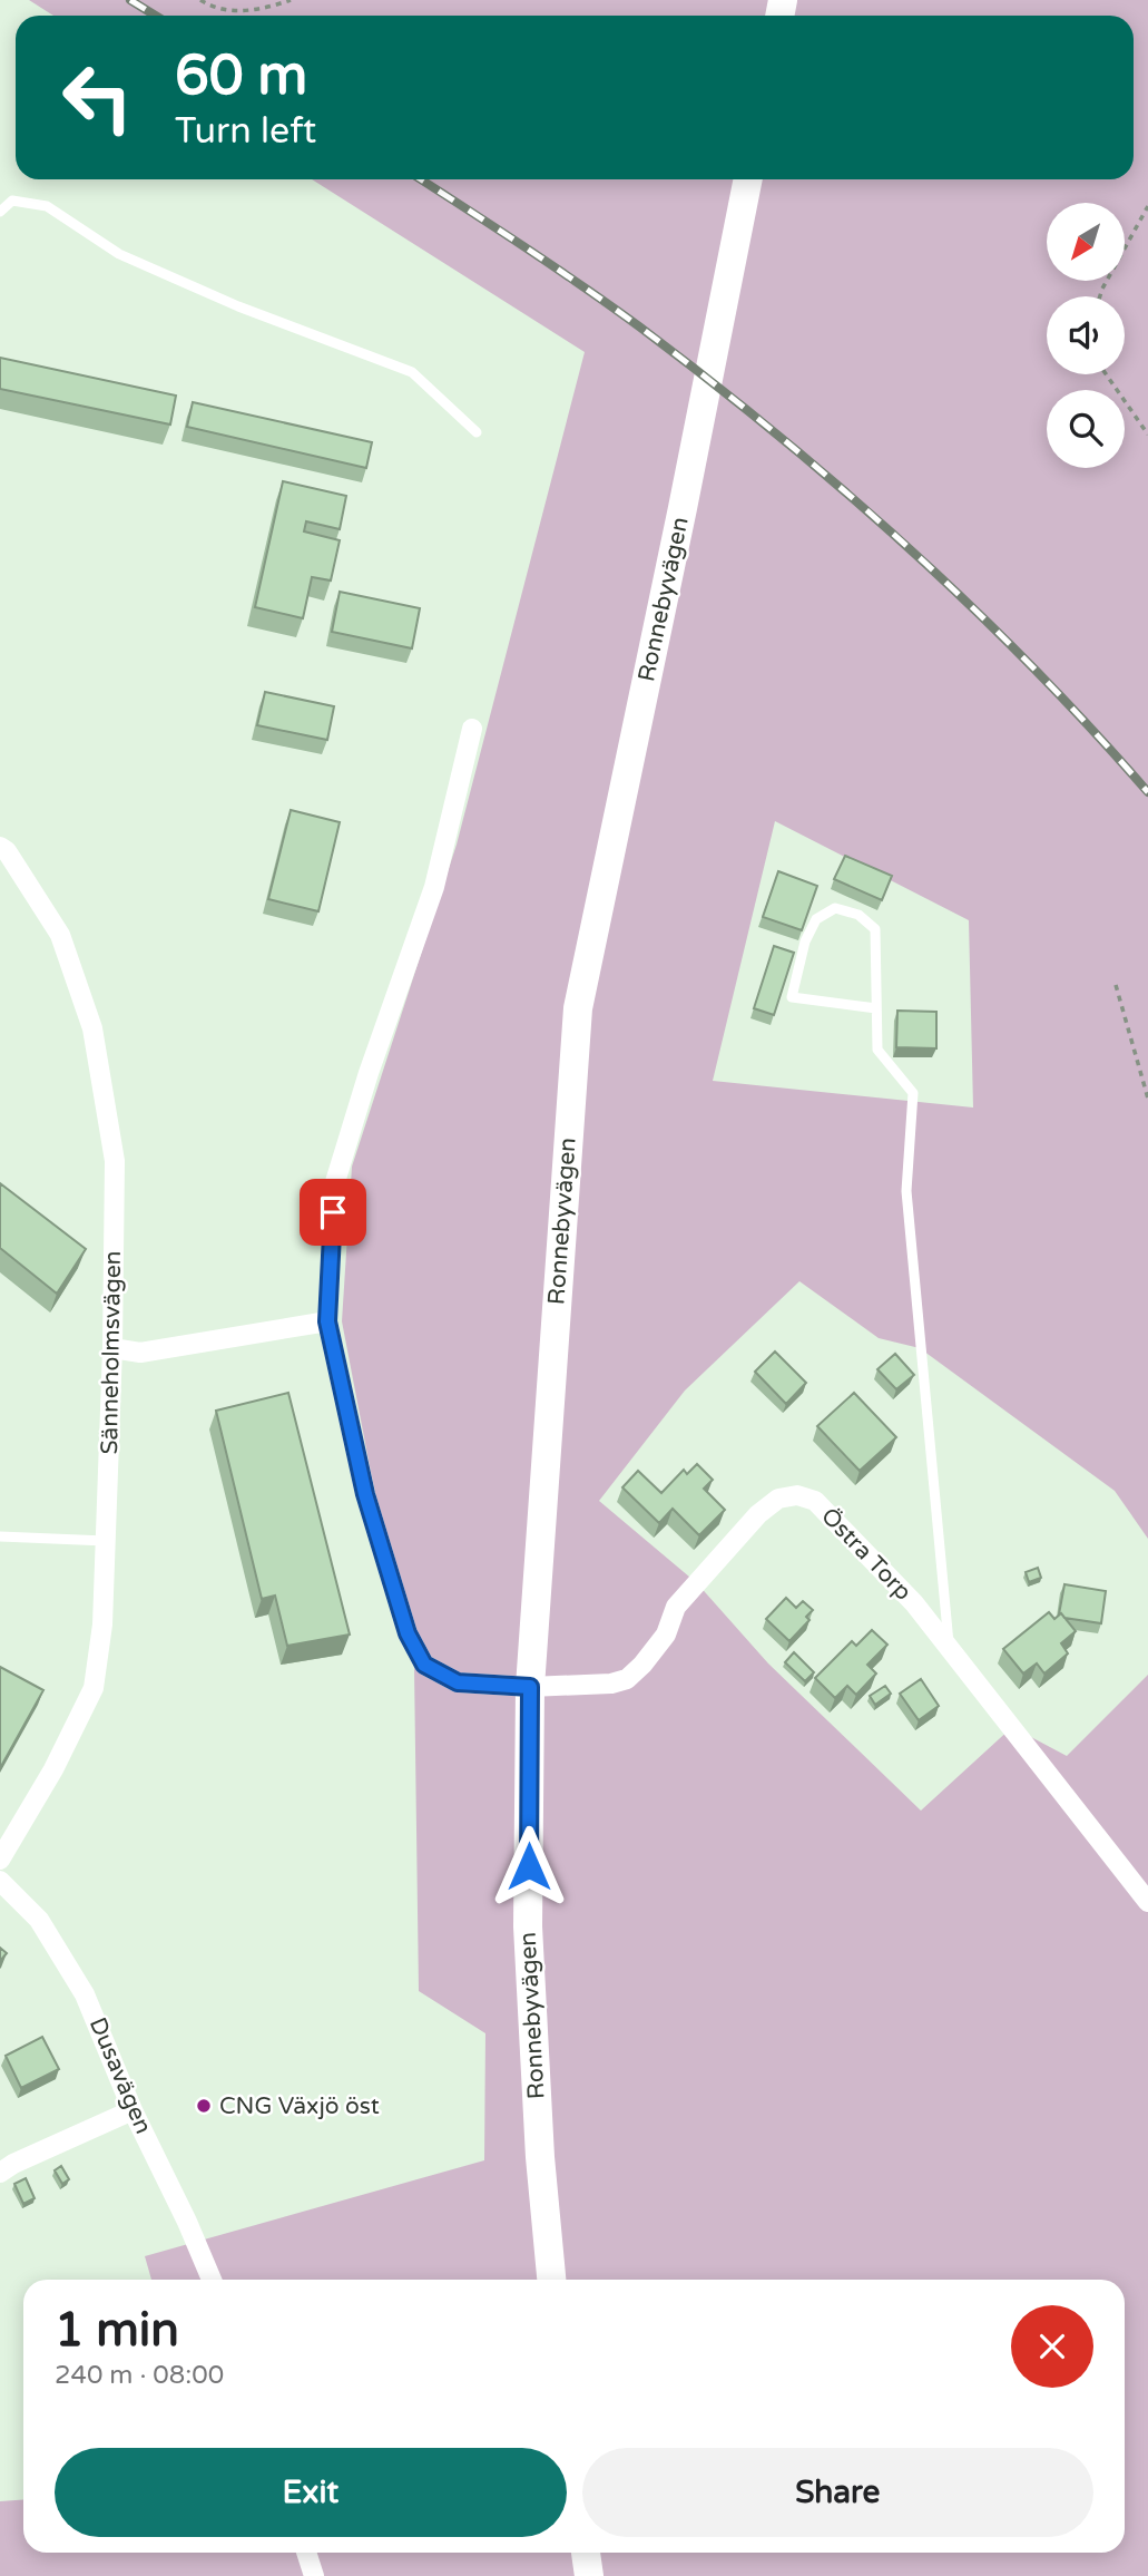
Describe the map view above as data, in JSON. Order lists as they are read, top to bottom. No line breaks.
{"streets":{"main road":["Ronnebyvägen"],"street":["Sänneholmsvägen","Östra Torp","Dusavägen"]},"crossings":[["Ronnebyvägen","Östra Torp"]],"places":["CNG Växjö öst"],"north":"bottom left","page":{"turn":["60 m","Turn left"],"heading":["1 min","240 m · 08:00"],"buttons":["Exit","Share"]}}
